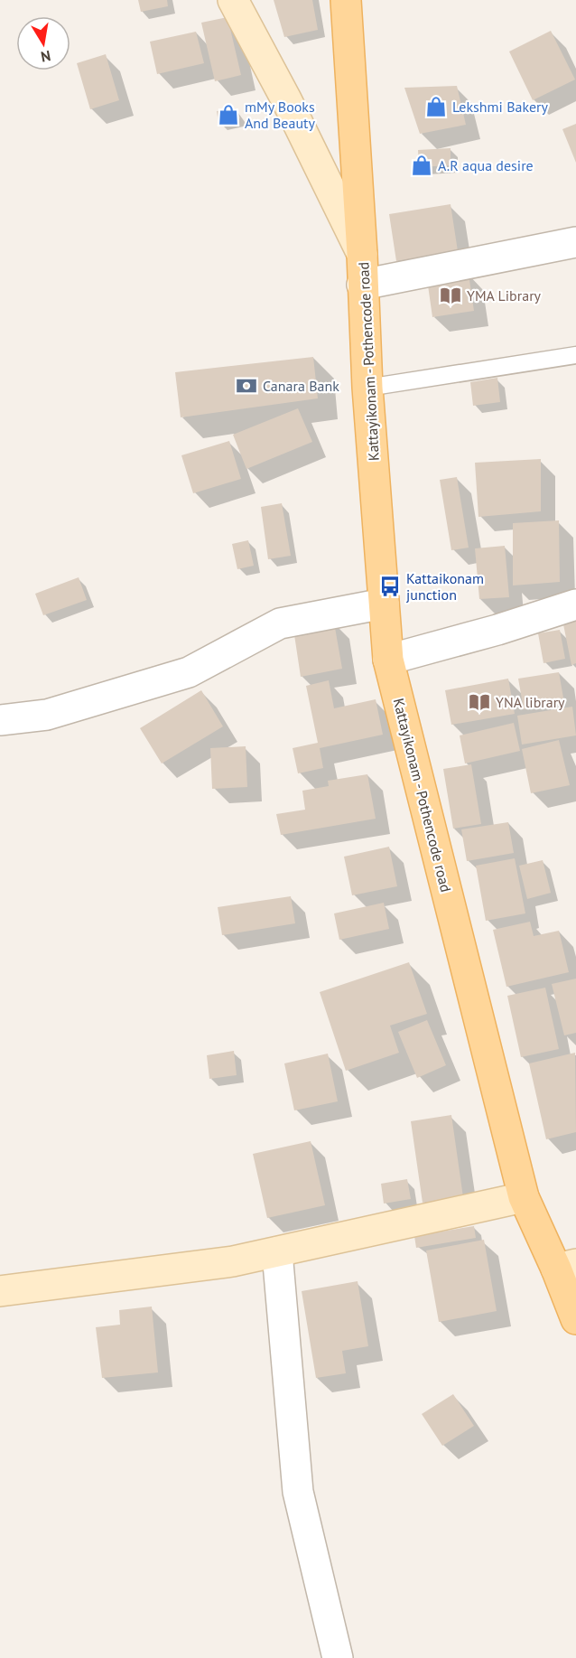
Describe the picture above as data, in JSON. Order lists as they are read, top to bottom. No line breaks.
{"streets":{"main road":["Kattayikonam - Pothencode road"]},"places":{"shop":["Lekshmi Bakery","mMy Books And Beauty","A.R aqua desire"],"library":["YMA Library","YNA library"],"bank":["Canara Bank"],"bus stop":["Kattaikonam junction"]},"north":"bottom"}
